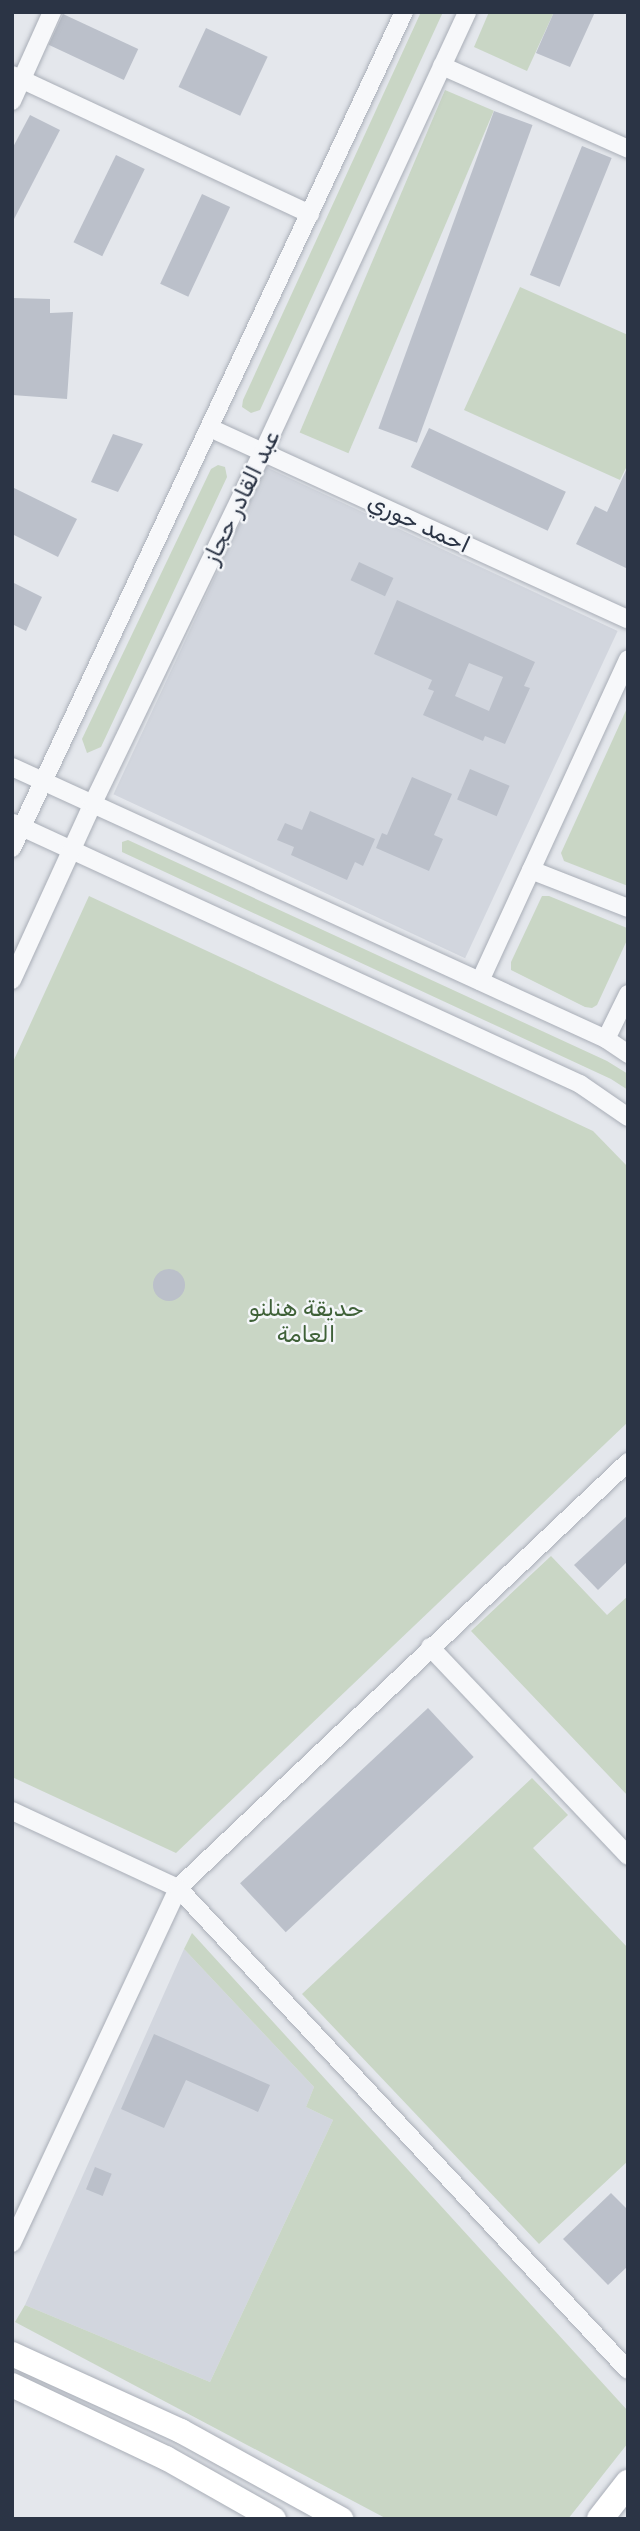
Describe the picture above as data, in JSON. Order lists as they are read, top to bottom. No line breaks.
{"streets":{"street":["عبد القادر حجاز","احمد حوري"]},"crossings":[["عبد القادر حجاز","احمد حوري"]],"parks":["حديقة هنلنو العامة"]}
